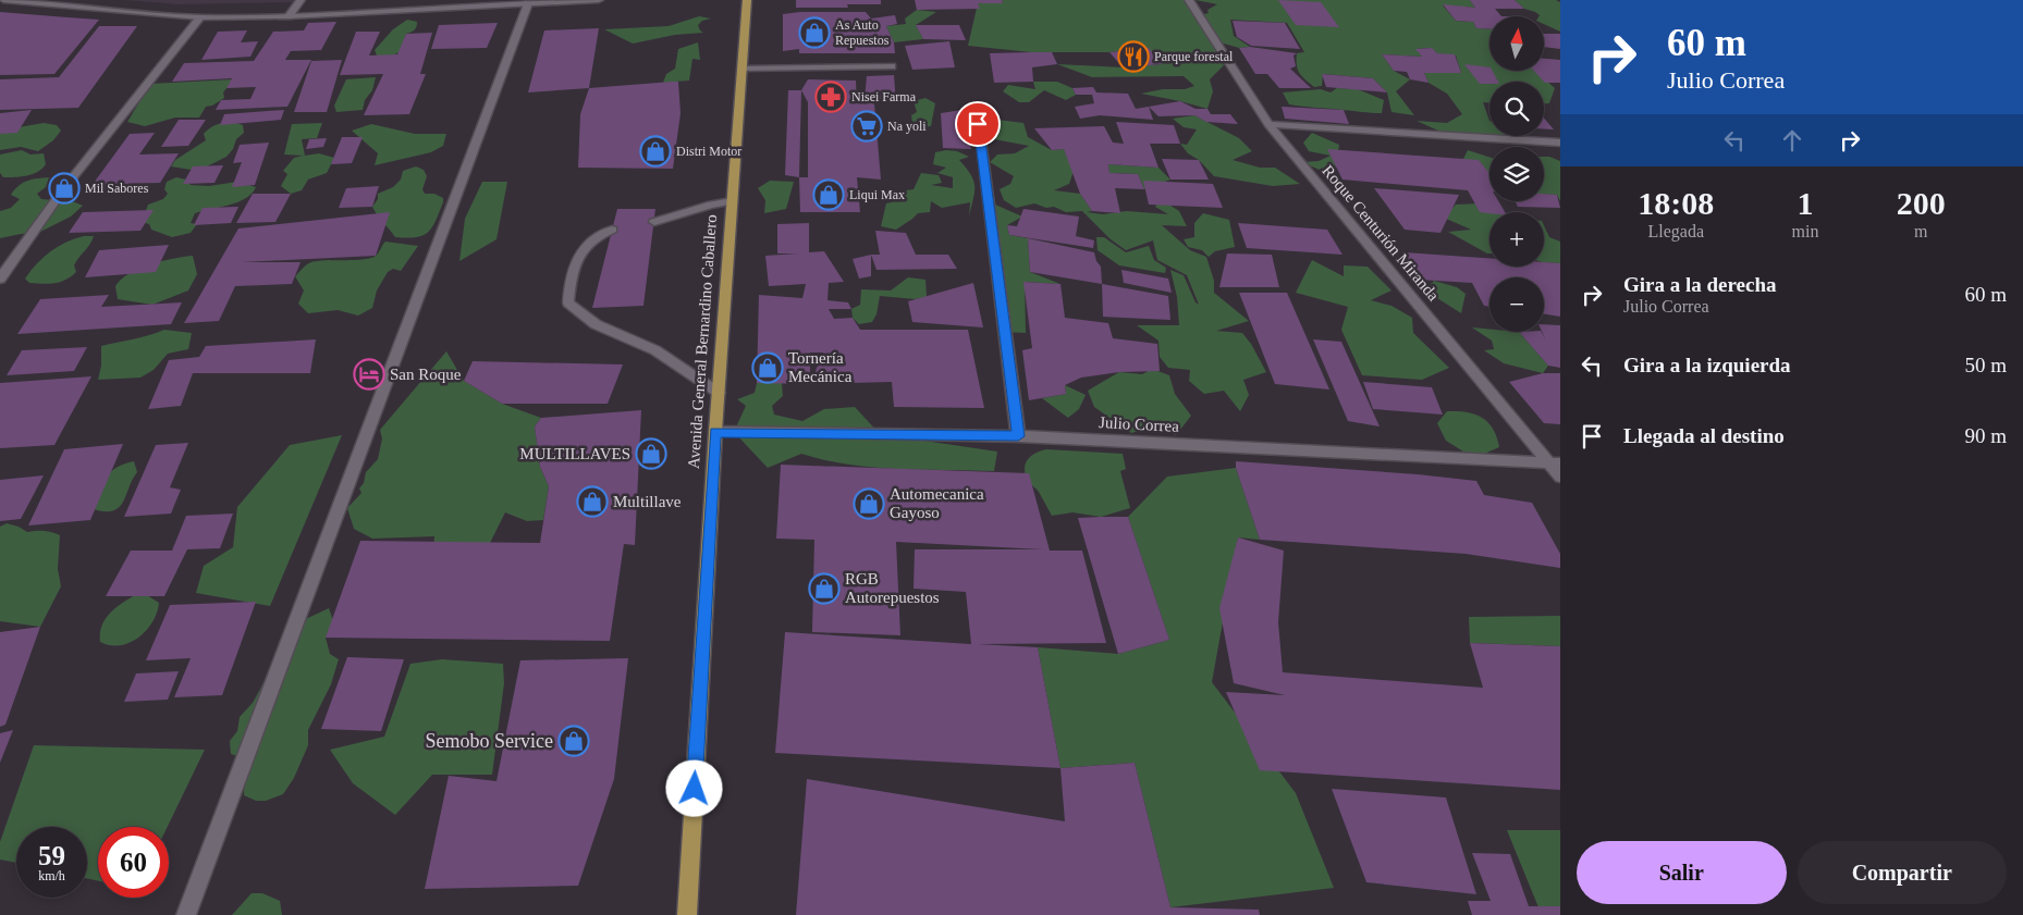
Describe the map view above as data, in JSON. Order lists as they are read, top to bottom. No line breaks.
{"streets":{"main road":["Avenida General Bernardino Caballero"],"street":["Roque Centurión Miranda","Julio Correa"]},"crossings":[["Roque Centurión Miranda","Julio Correa"],["Avenida General Bernardino Caballero","Julio Correa"]],"places":{"shop":["As Auto Repuestos","Distri Motor","Mil Sabores","Liqui Max","Tornería Mecánica","MULTILLAVES","Multillave","Automecanica Gayoso","RGB Autorepuestos","Semobo Service"],"restaurant":["Parque forestal"],"pharmacy":["Nisei Farma"],"supermarket":["Na yoli"],"hotel":["San Roque"]},"north":"top","page":{"turn":["60 m","Julio Correa"],"map_buttons":["+","−"],"eta":["18:08","Llegada","1","min","200","m"],"list":[{"name":"Gira a la derecha","note":"Julio Correa","value":"60 m"},{"name":"Gira a la izquierda","value":"50 m"},{"name":"Llegada al destino","value":"90 m"}],"speed":"59 km/h","limit":"60","buttons":["Salir","Compartir"]}}
